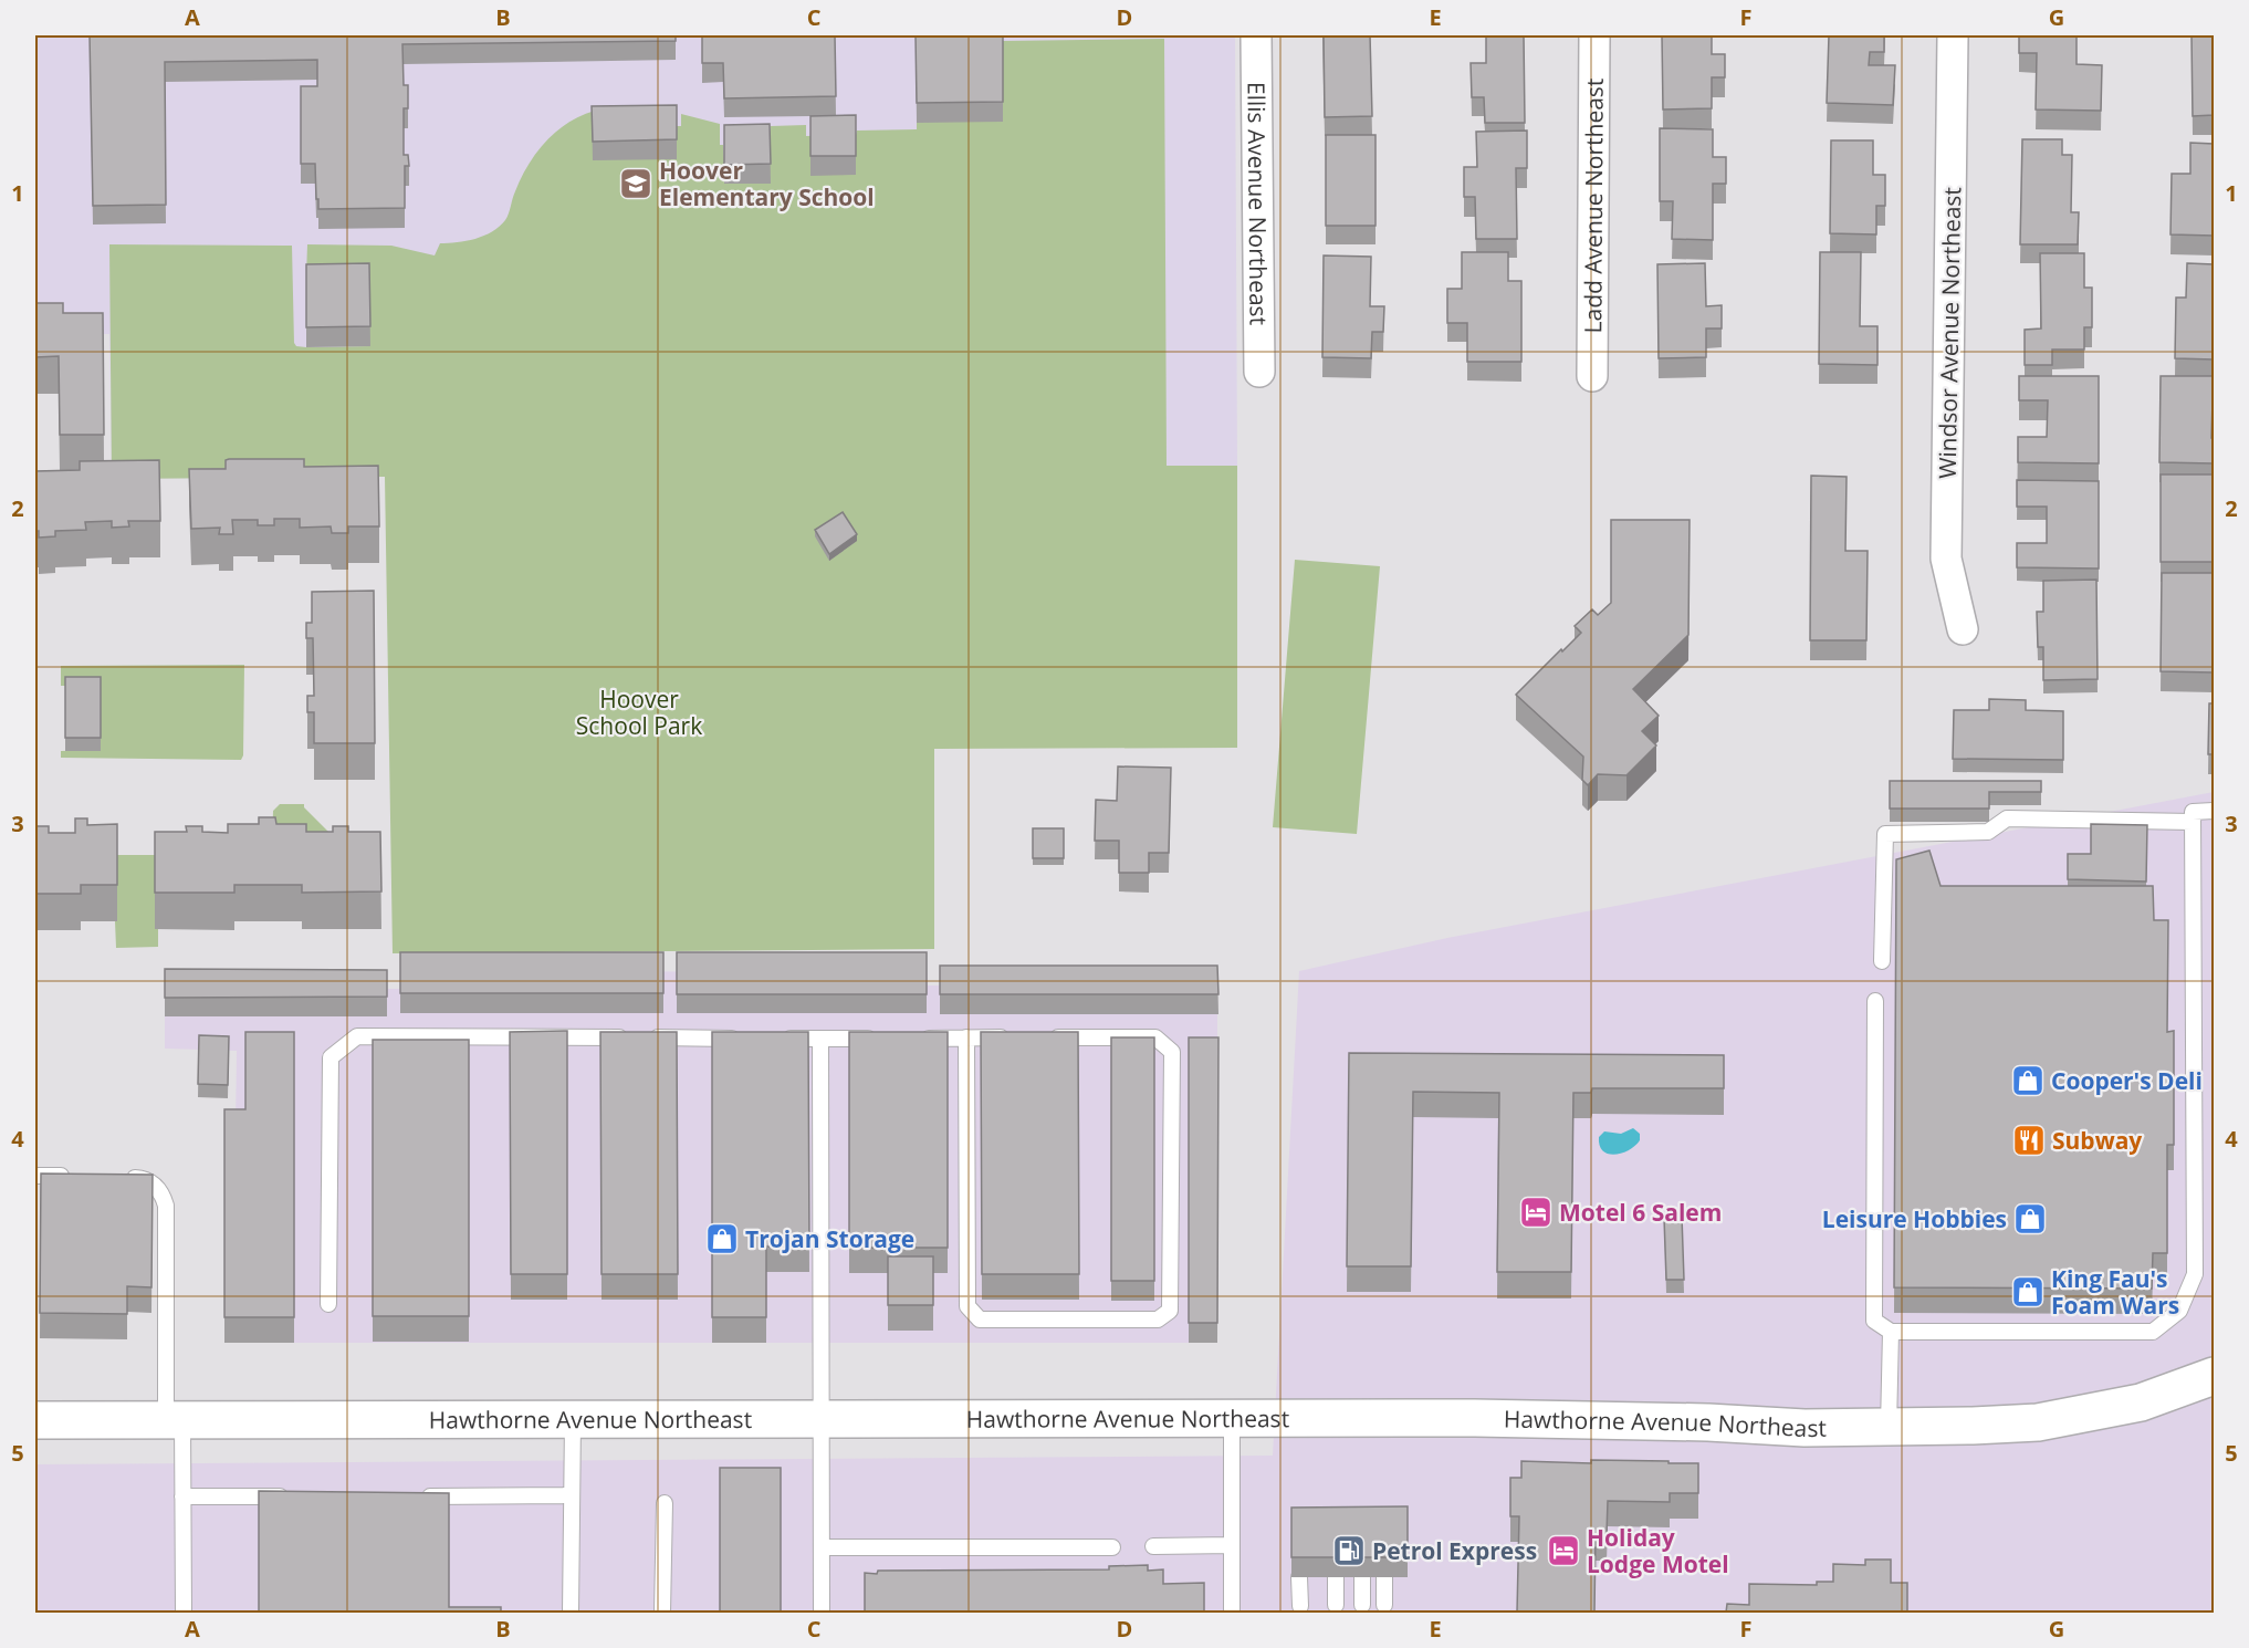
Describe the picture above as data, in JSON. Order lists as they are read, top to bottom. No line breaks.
{"streets":{"main road":["Hawthorne Avenue Northeast"],"street":["Ellis Avenue Northeast","Ladd Avenue Northeast","Windsor Avenue Northeast"]},"parks":["Hoover School Park"],"places":{"school or university":["Hoover Elementary School"],"shop":["Cooper's Deli","Leisure Hobbies","Trojan Storage","King Fau's Foam Wars"],"restaurant":["Subway"],"hotel":["Motel 6 Salem","Holiday Lodge Motel"],"fuel station":["Petrol Express"]},"grid":{"columns":["A","B","C","D","E","F","G"],"rows":["1","2","3","4","5"]}}
